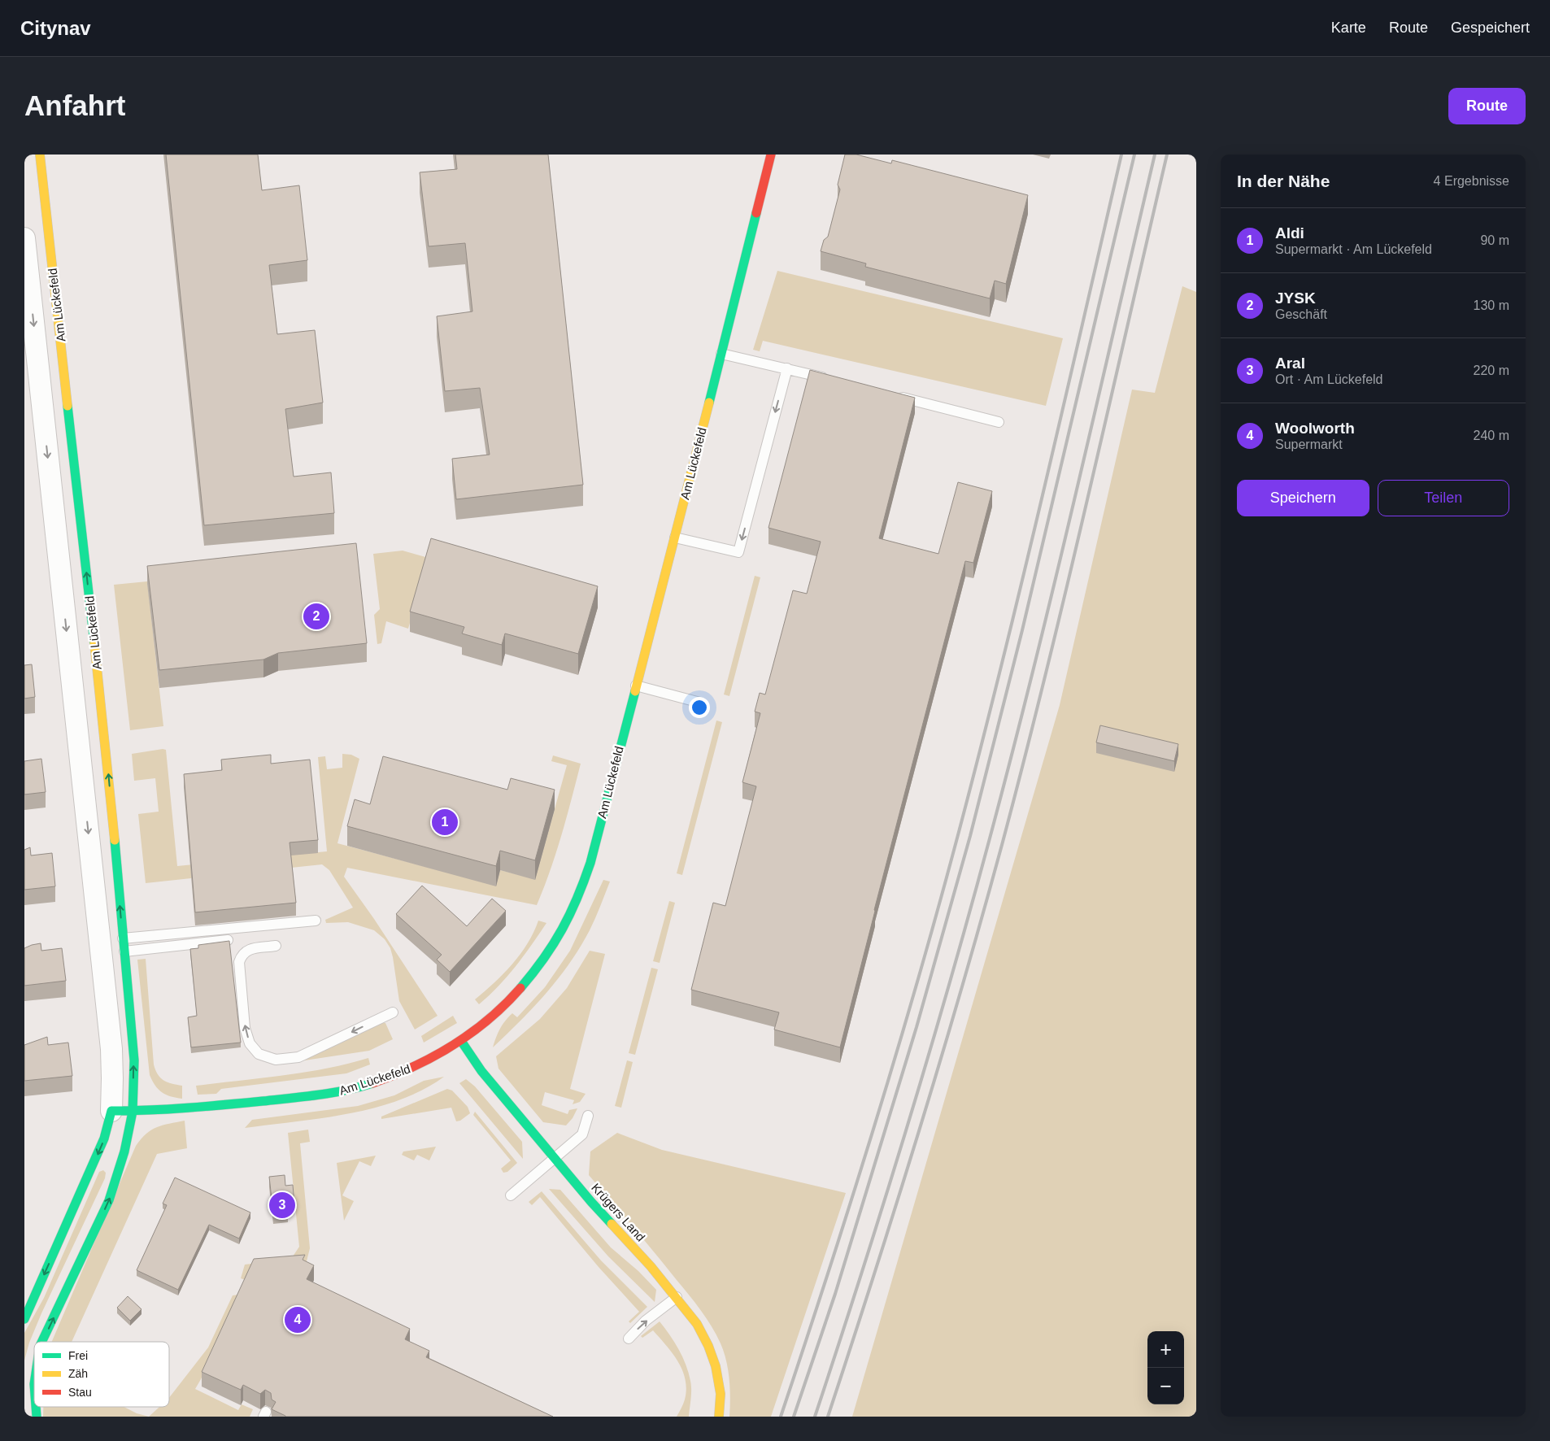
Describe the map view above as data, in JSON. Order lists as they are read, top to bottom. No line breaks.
{"streets":{"main road":["Am Lückefeld","Krügers Land"]},"crossings":[["Am Lückefeld","Krügers Land"]],"legend":["Frei","Zäh","Stau"],"page":{"header":"Citynav","nav":["Karte","Route","Gespeichert"],"buttons":["Route",["Speichern","Teilen"]],"title":"Anfahrt","heading":["In der Nähe","4 Ergebnisse"],"list":[{"mark":"1","name":"Aldi","note":"Supermarkt · Am Lückefeld","value":"90 m"},{"mark":"2","name":"JYSK","note":"Geschäft","value":"130 m"},{"mark":"3","name":"Aral","note":"Ort · Am Lückefeld","value":"220 m"},{"mark":"4","name":"Woolworth","note":"Supermarkt","value":"240 m"}],"pins":["2","1","3","4"],"map_buttons":["+","−"]}}
